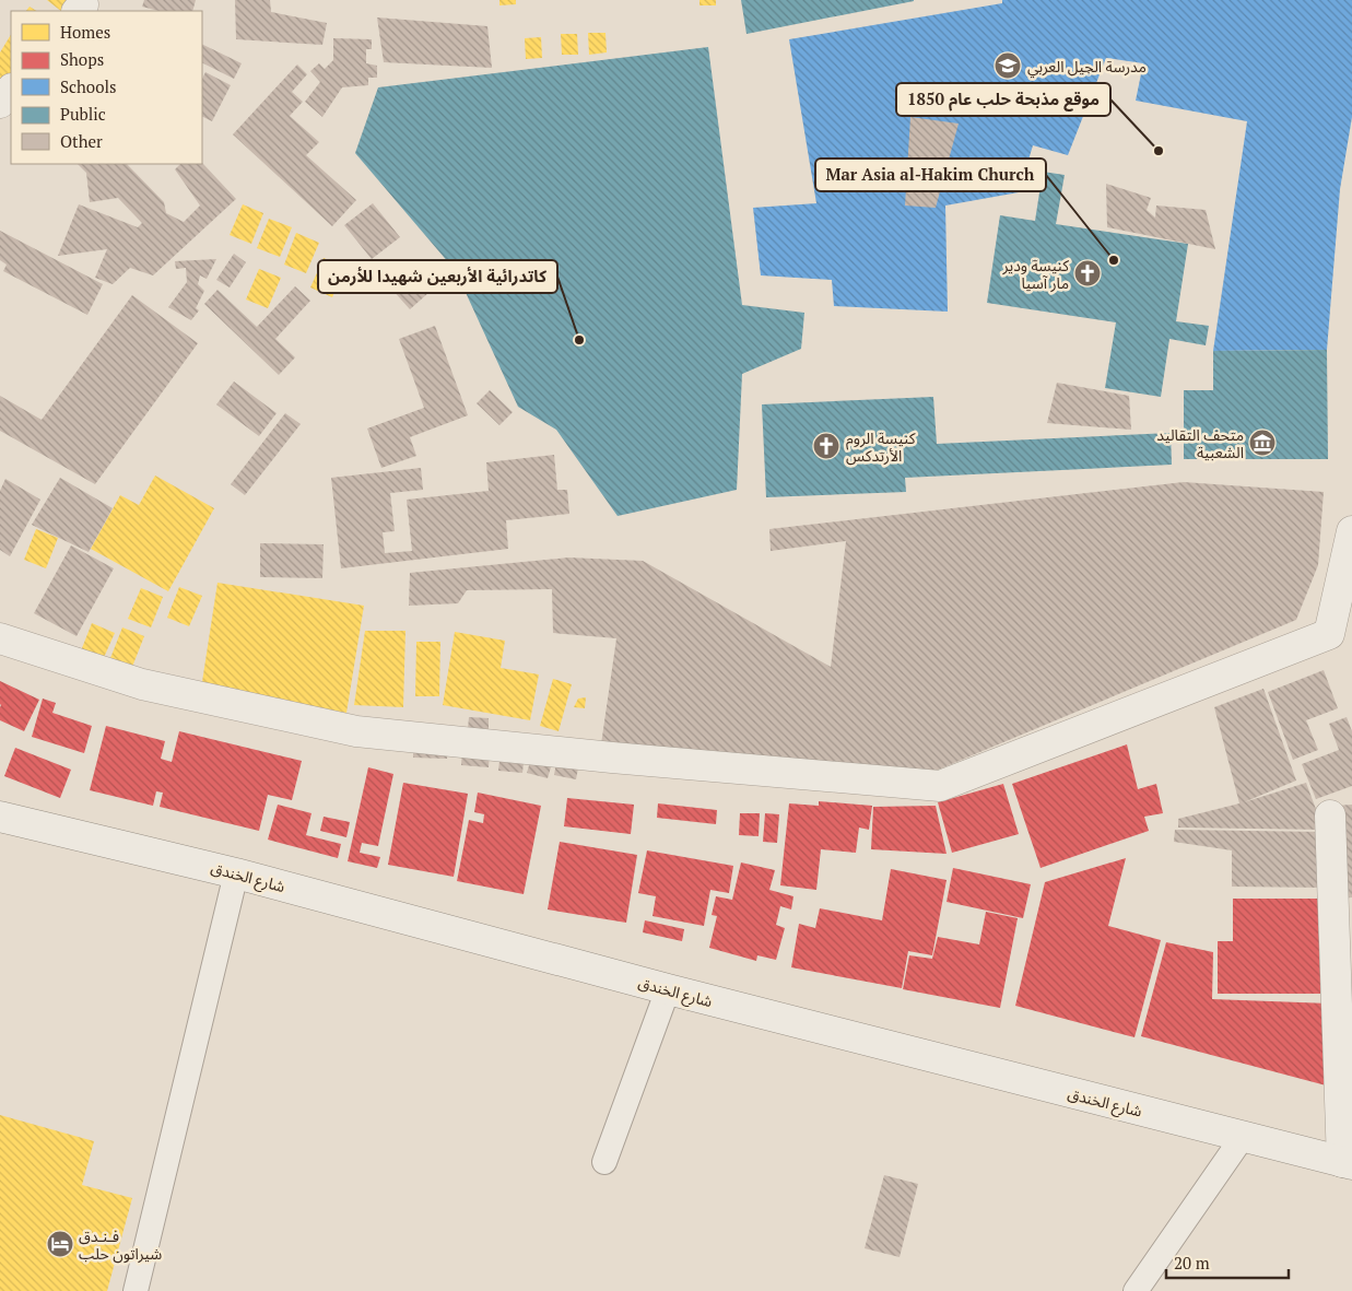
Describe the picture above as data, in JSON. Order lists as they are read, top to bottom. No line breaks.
{"streets":{"street":["شارع الخندق"]},"places":{"school or university":["مدرسة الجيل العربي"],"other":["موقع مذبحة حلب عام 1850","Mar Asia al-Hakim Church","كاتدرائية الأربعين شهيدا للأرمن"],"church":["كنيسة ودير مار آسيا","كنيسة الروم الأرتدكس"],"museum":["متحف التقاليد الشعبية"],"hotel":["فـنـدق شيراتون حلب"]},"legend":["Homes","Shops","Schools","Public","Other"],"scale_bar":"20 m"}
